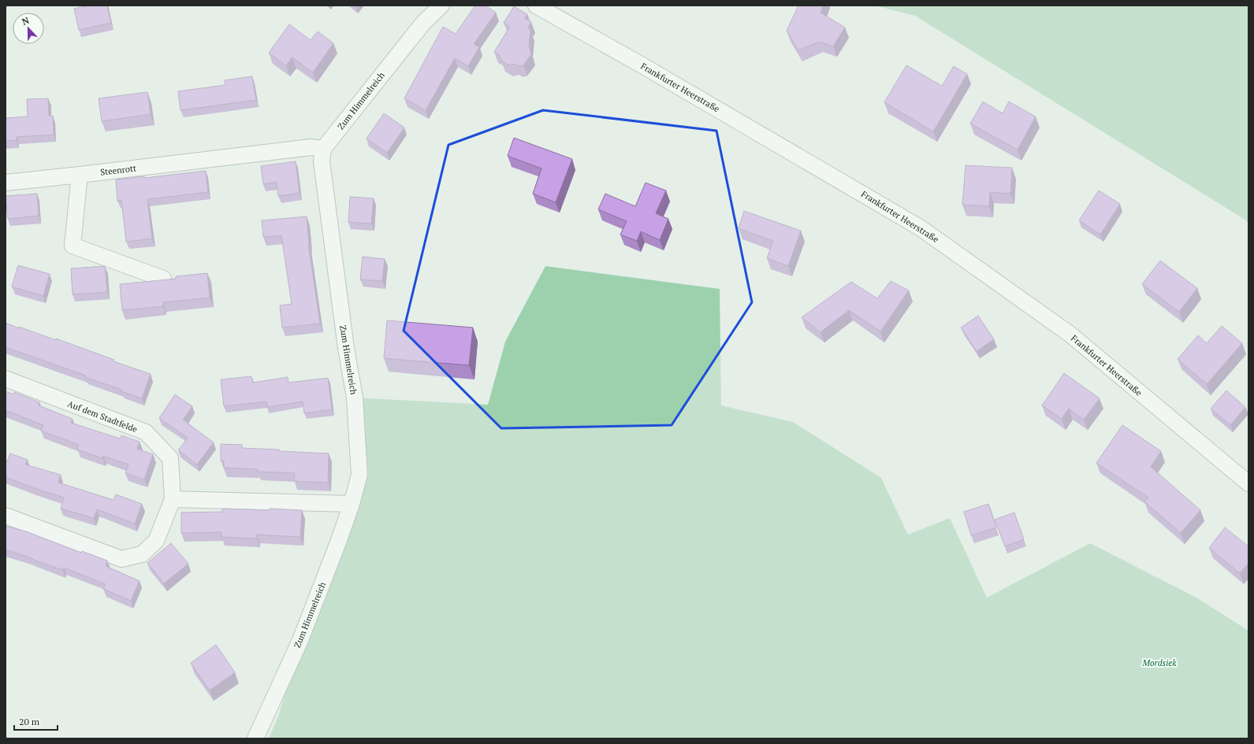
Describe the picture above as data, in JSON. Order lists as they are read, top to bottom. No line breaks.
{"streets":{"street":["Frankfurter Heerstraße","Zum Himmelreich","Steenrott","Auf dem Stadtfelde"]},"crossings":[["Zum Himmelreich","Steenrott"]],"parks":["Mordsiek"],"scale_bar":"20 m","north":"top"}
